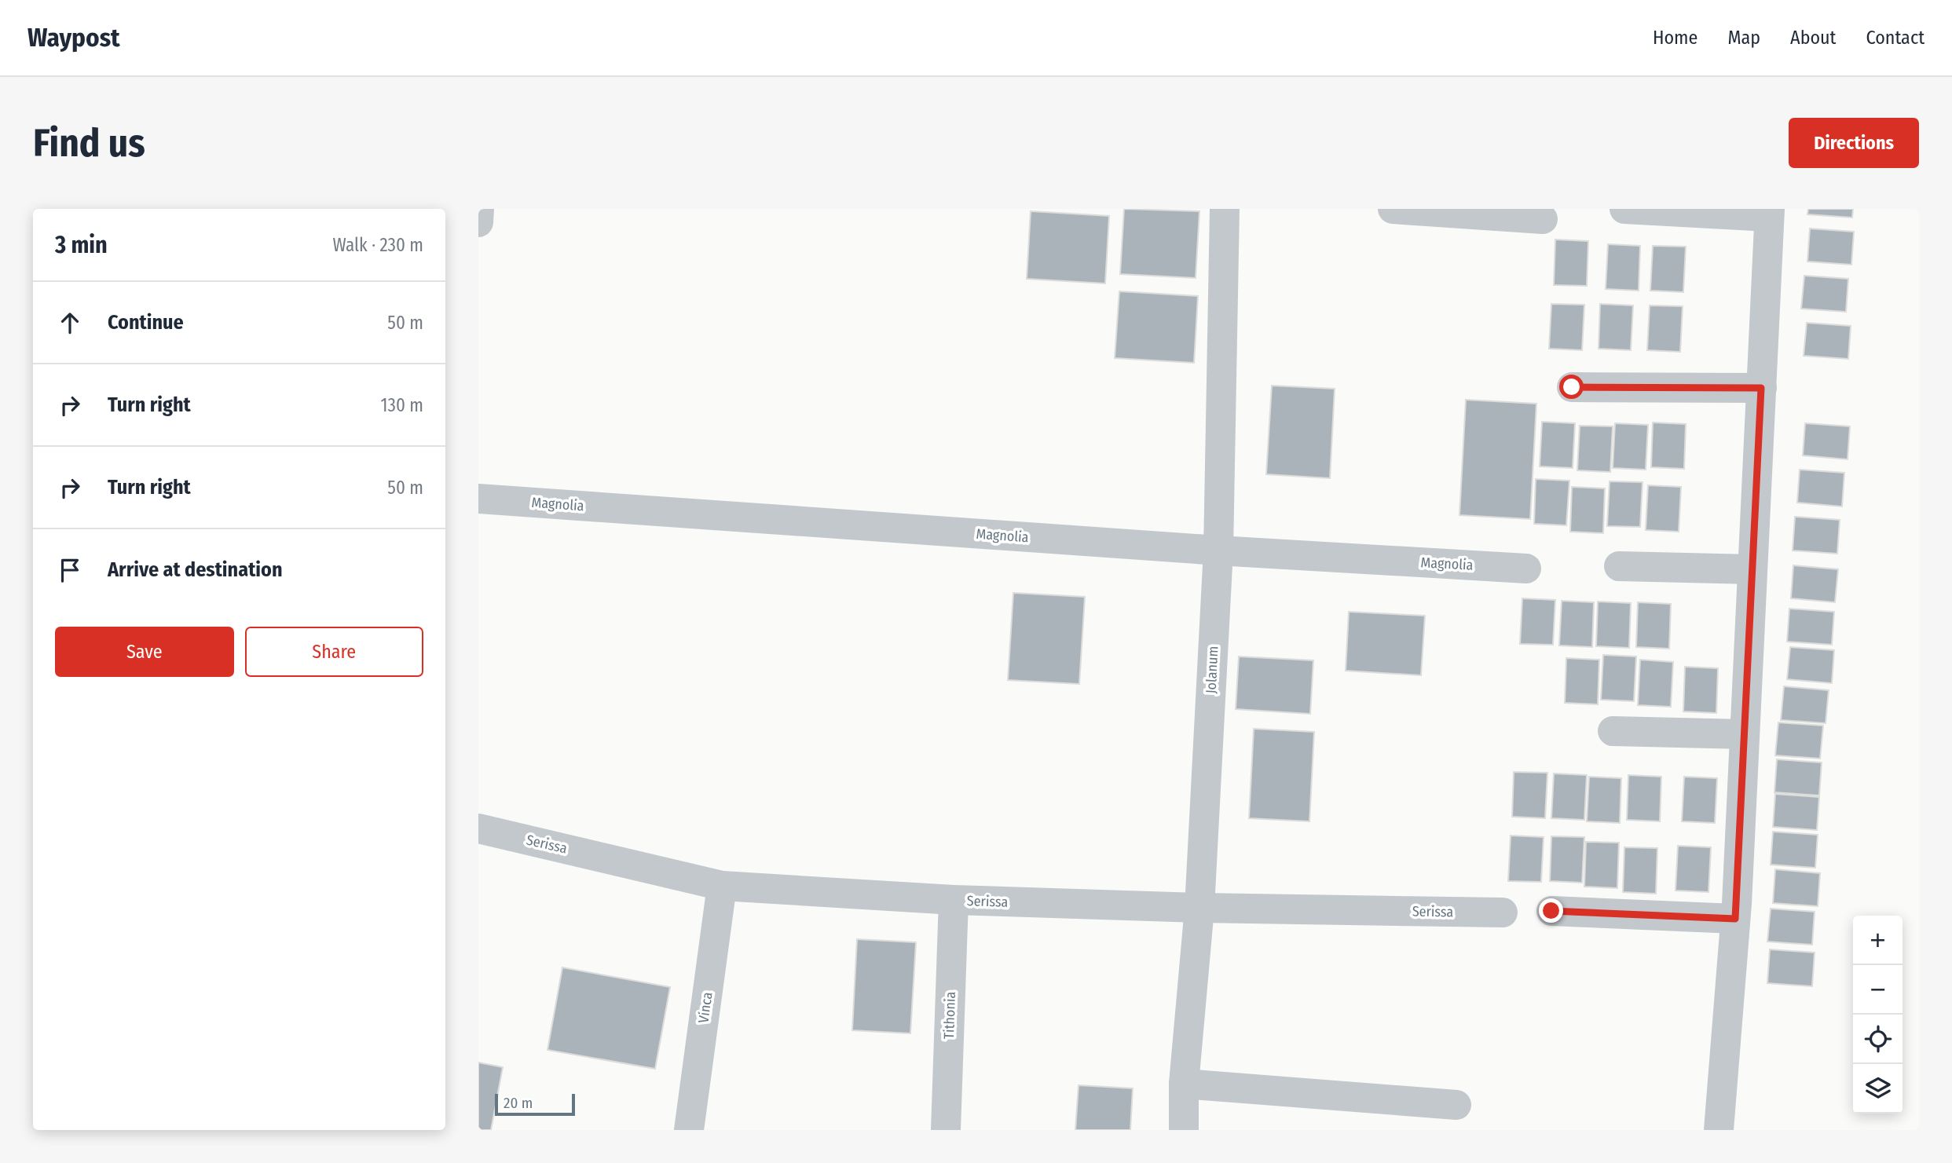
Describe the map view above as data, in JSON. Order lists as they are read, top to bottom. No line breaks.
{"streets":{"lane":["Magnolia","Jolanum","Serissa","Vinca","Tithonia"]},"crossings":[["Magnolia","Jolanum"],["Jolanum","Serissa"],["Serissa","Vinca"],["Serissa","Tithonia"]],"scale_bar":"20 m","page":{"header":"Waypost","nav":["Home","Map","About","Contact"],"buttons":["Directions",["Save","Share"]],"title":"Find us","heading":["3 min","Walk · 230 m"],"list":[["Continue","50 m"],["Turn right","130 m"],["Turn right","50 m"],"Arrive at destination"],"map_buttons":["+","−"],"scale":"20 m"}}
